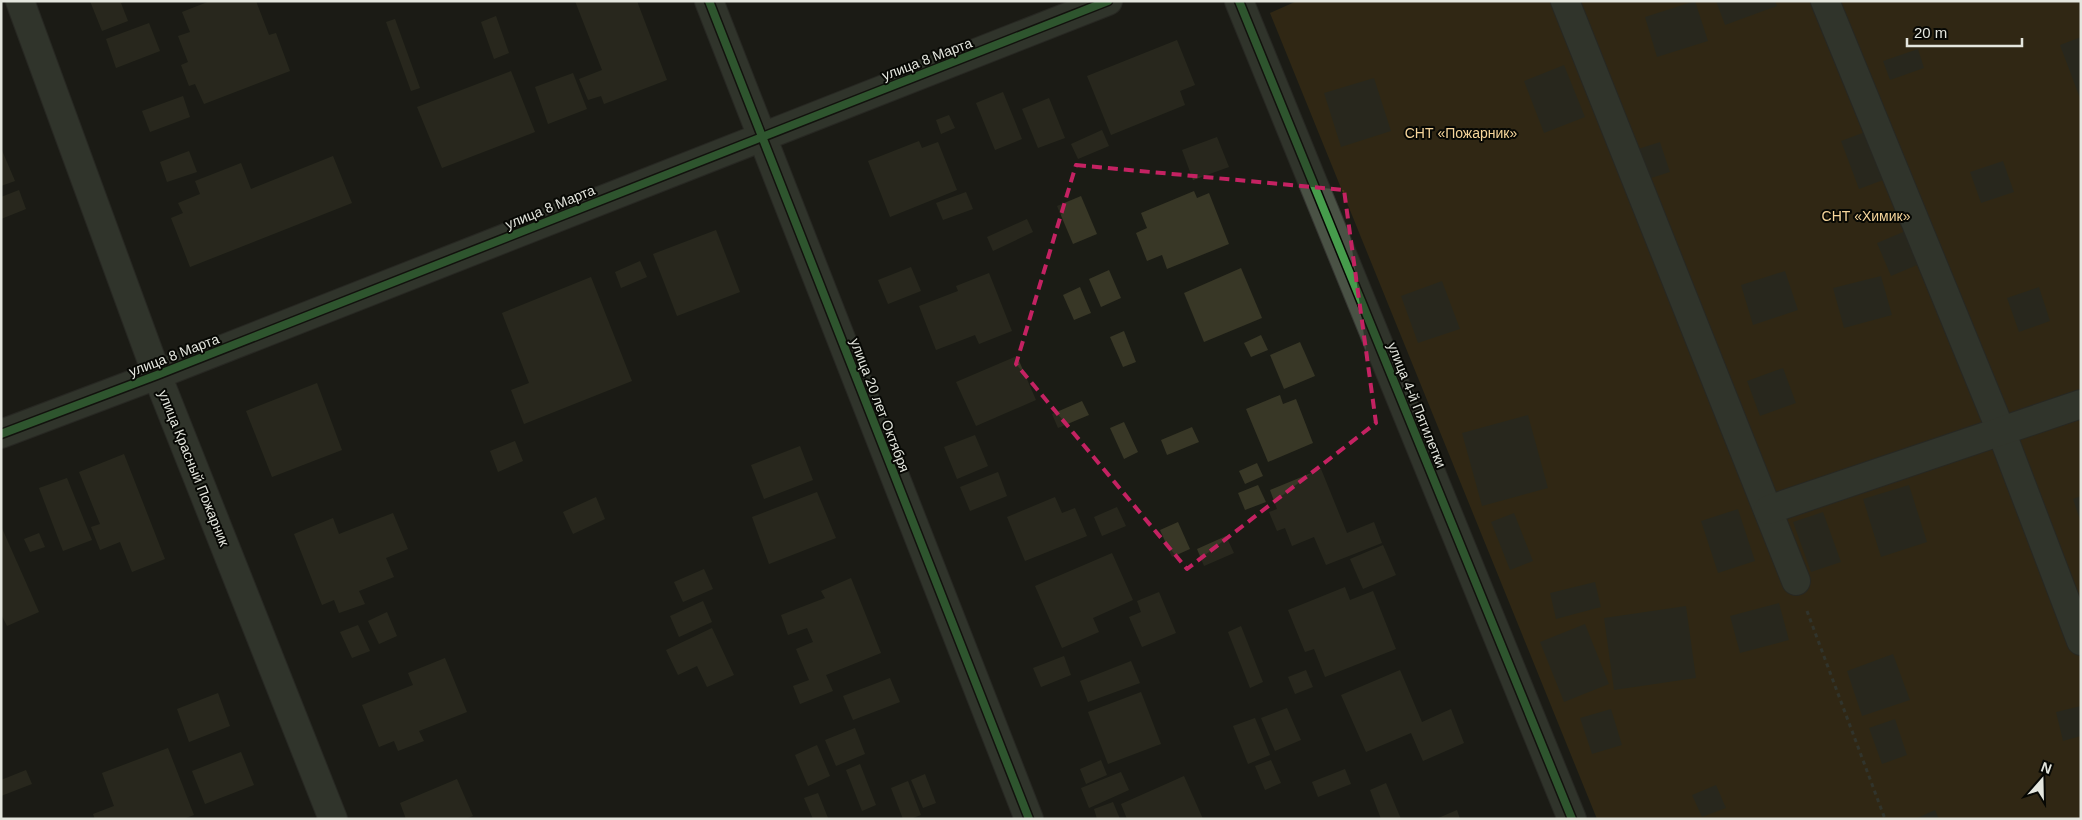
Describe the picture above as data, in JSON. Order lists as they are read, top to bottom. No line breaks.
{"streets":{"street":["улица 8 Марта","улица 20 лет Октября","улица 4-й Пятилетки","улица Красный Пожарник"]},"crossings":[["улица 8 Марта","улица 20 лет Октября"],["улица 8 Марта","улица Красный Пожарник"]],"parks":["СНТ «Пожарник»","СНТ «Химик»"],"scale_bar":"20 m","north":"top"}
